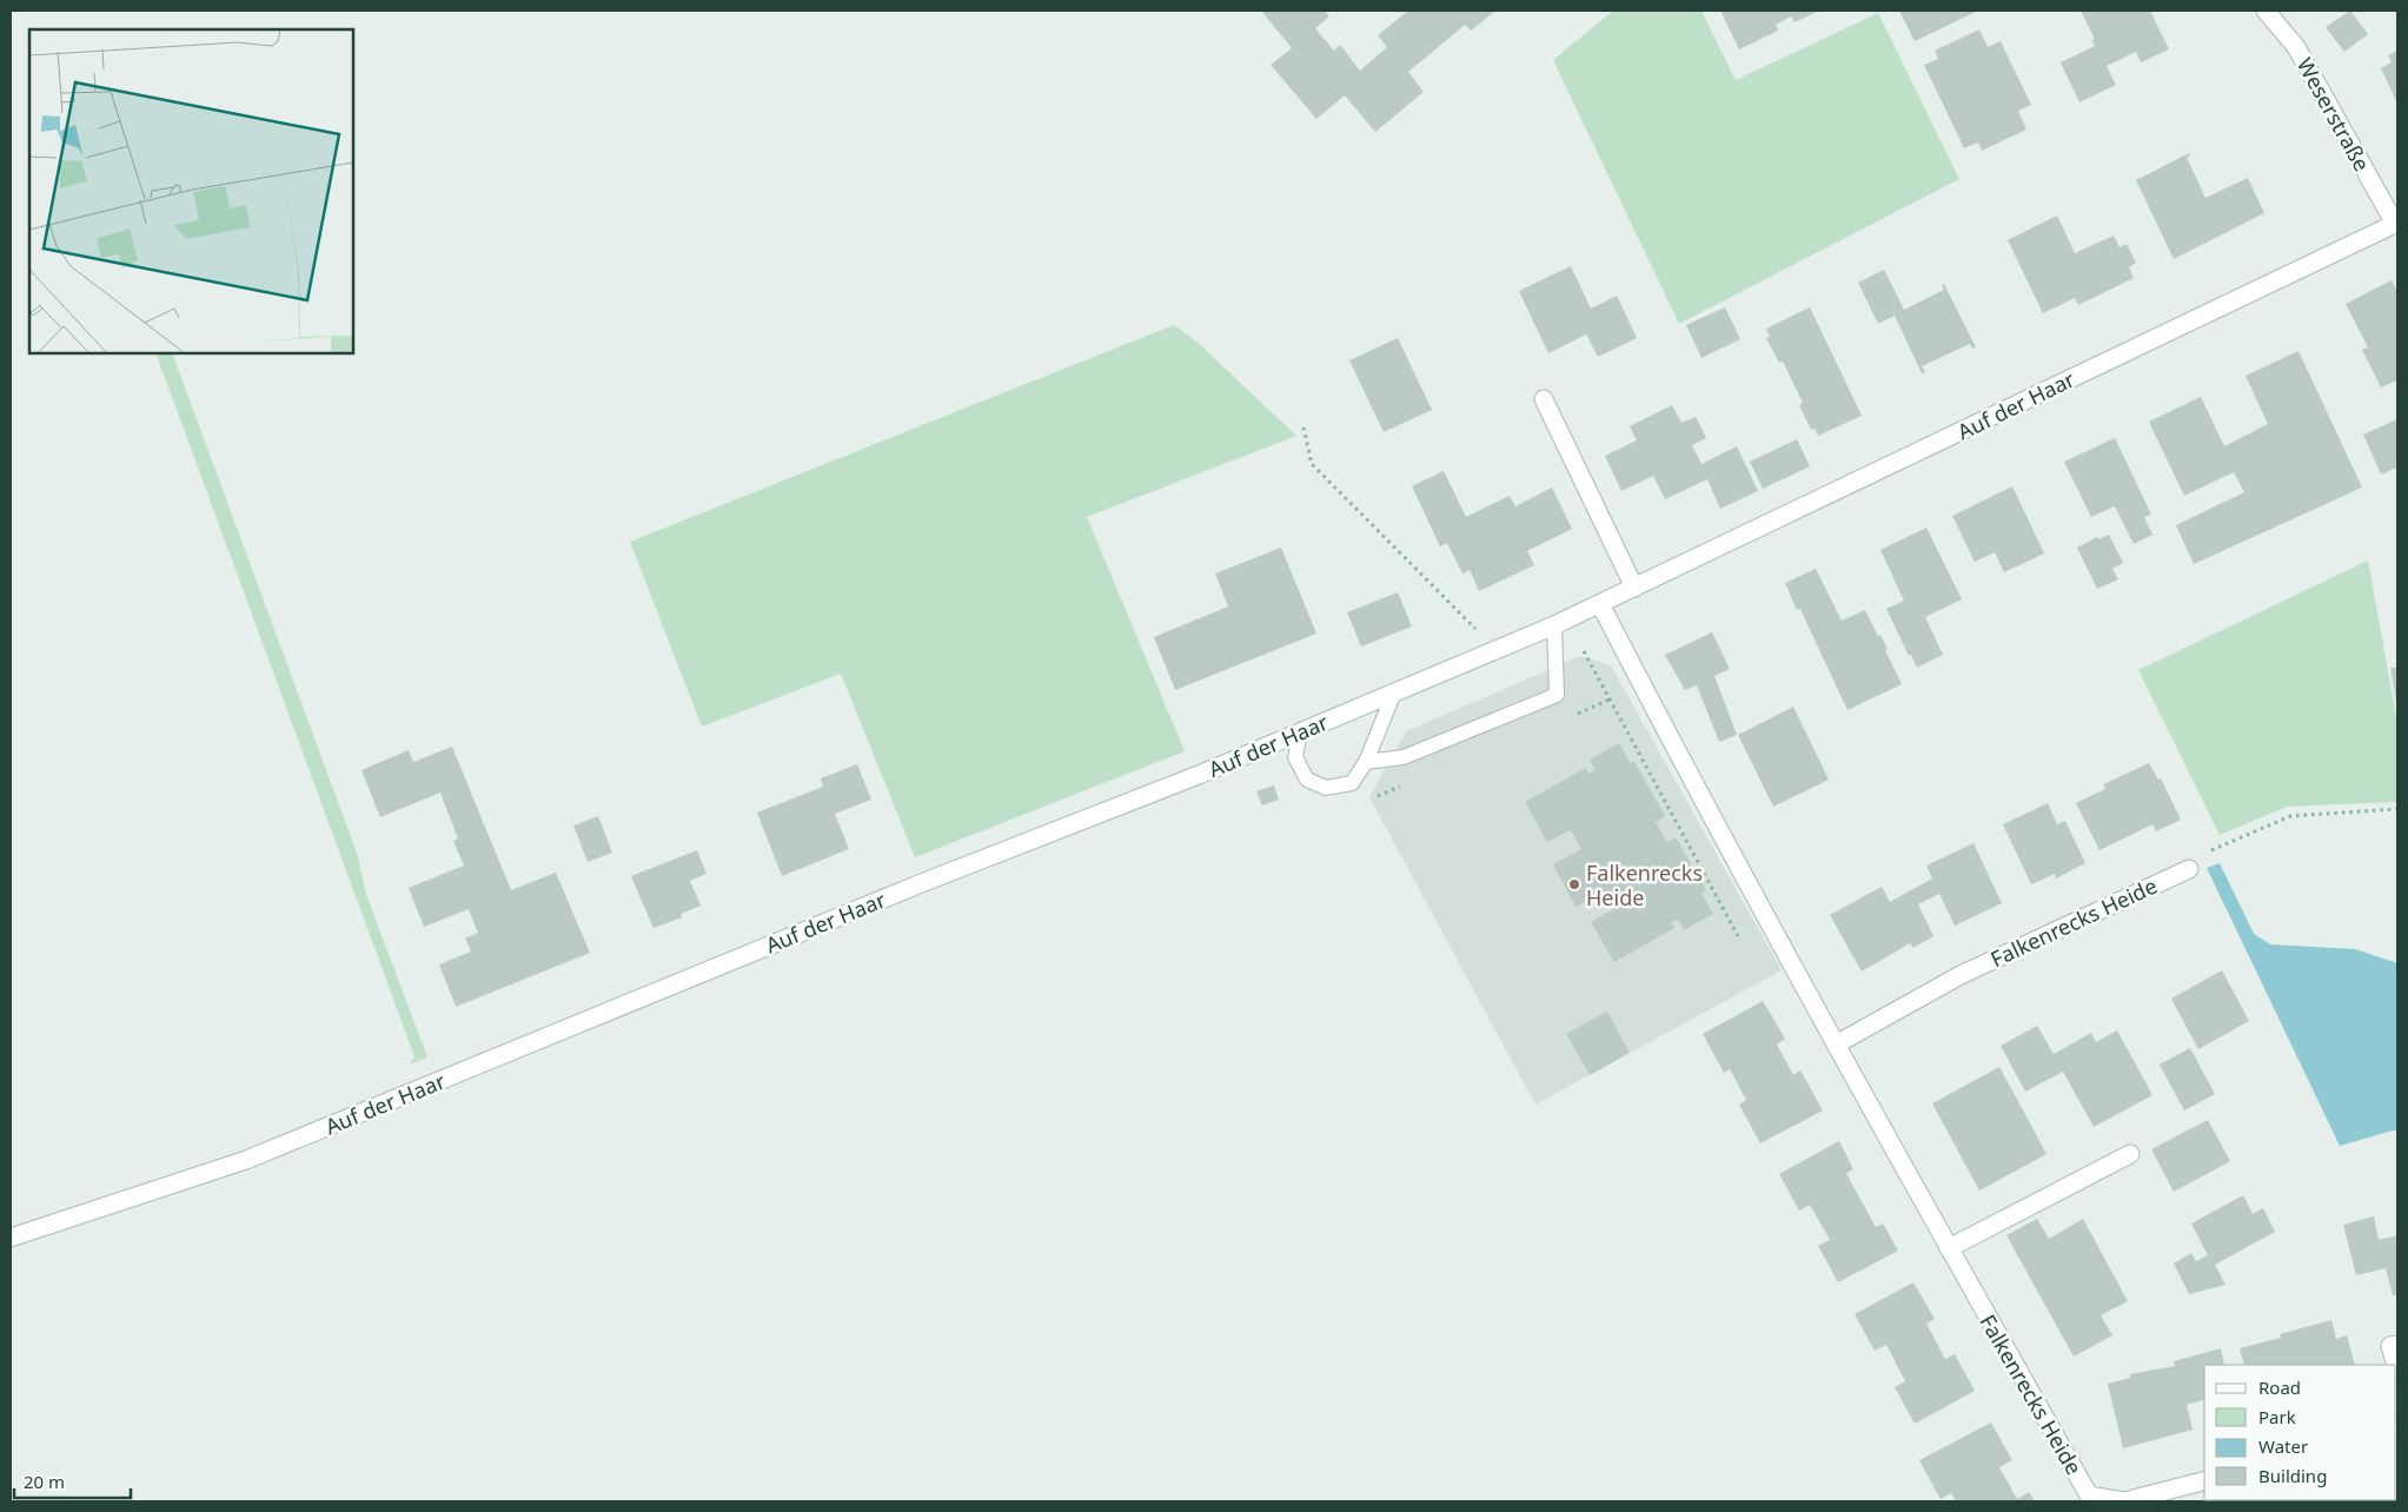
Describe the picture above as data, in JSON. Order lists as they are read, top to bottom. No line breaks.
{"streets":{"street":["Weserstraße","Auf der Haar","Falkenrecks Heide"]},"crossings":[["Weserstraße","Auf der Haar"],["Auf der Haar","Falkenrecks Heide"]],"places":["Falkenrecks Heide"],"legend":["Road","Park","Water","Building"],"scale_bar":"20 m"}
